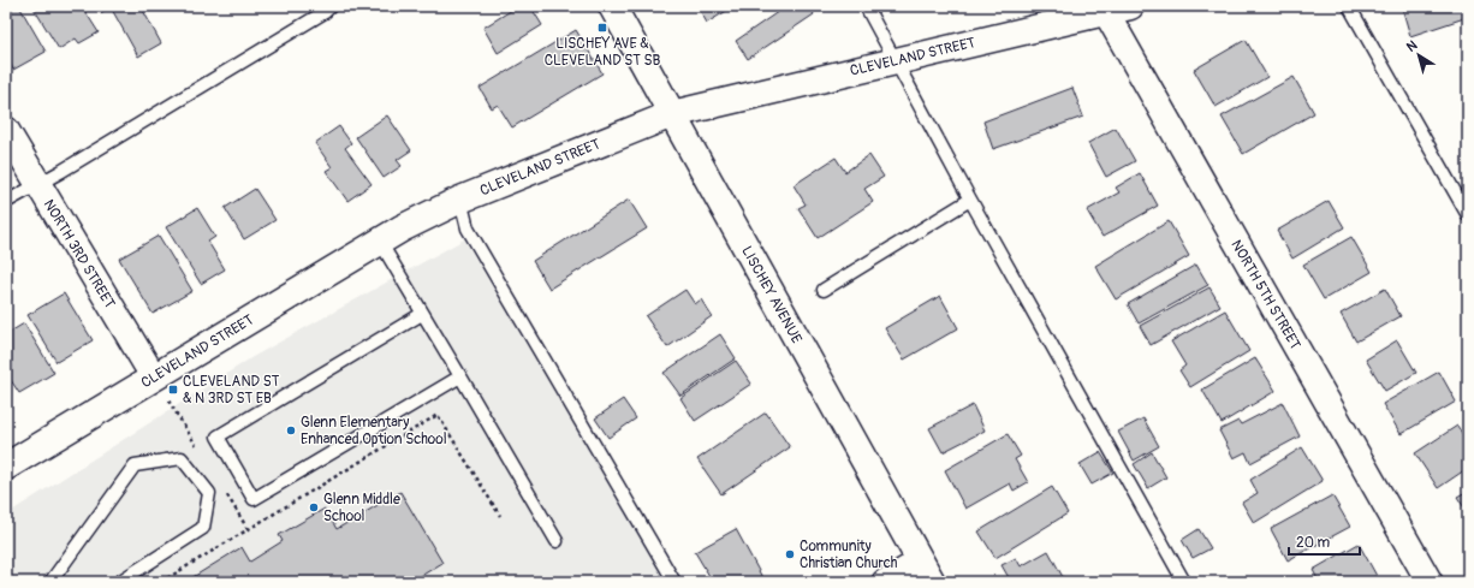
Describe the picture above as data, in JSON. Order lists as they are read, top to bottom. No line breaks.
{"streets":{"main road":["CLEVELAND STREET","LISCHEY AVENUE"],"street":["NORTH 3RD STREET","NORTH 5TH STREET"]},"crossings":[["CLEVELAND STREET","NORTH 3RD STREET"],["CLEVELAND STREET","LISCHEY AVENUE"],["CLEVELAND STREET","NORTH 5TH STREET"]],"places":{"transit":["LISCHEY AVE & CLEVELAND ST SB","CLEVELAND ST & N 3RD ST EB"],"other":["Glenn Elementary Enhanced Option School","Glenn Middle School","Community Christian Church"]},"scale_bar":"20 m","north":"top left"}
